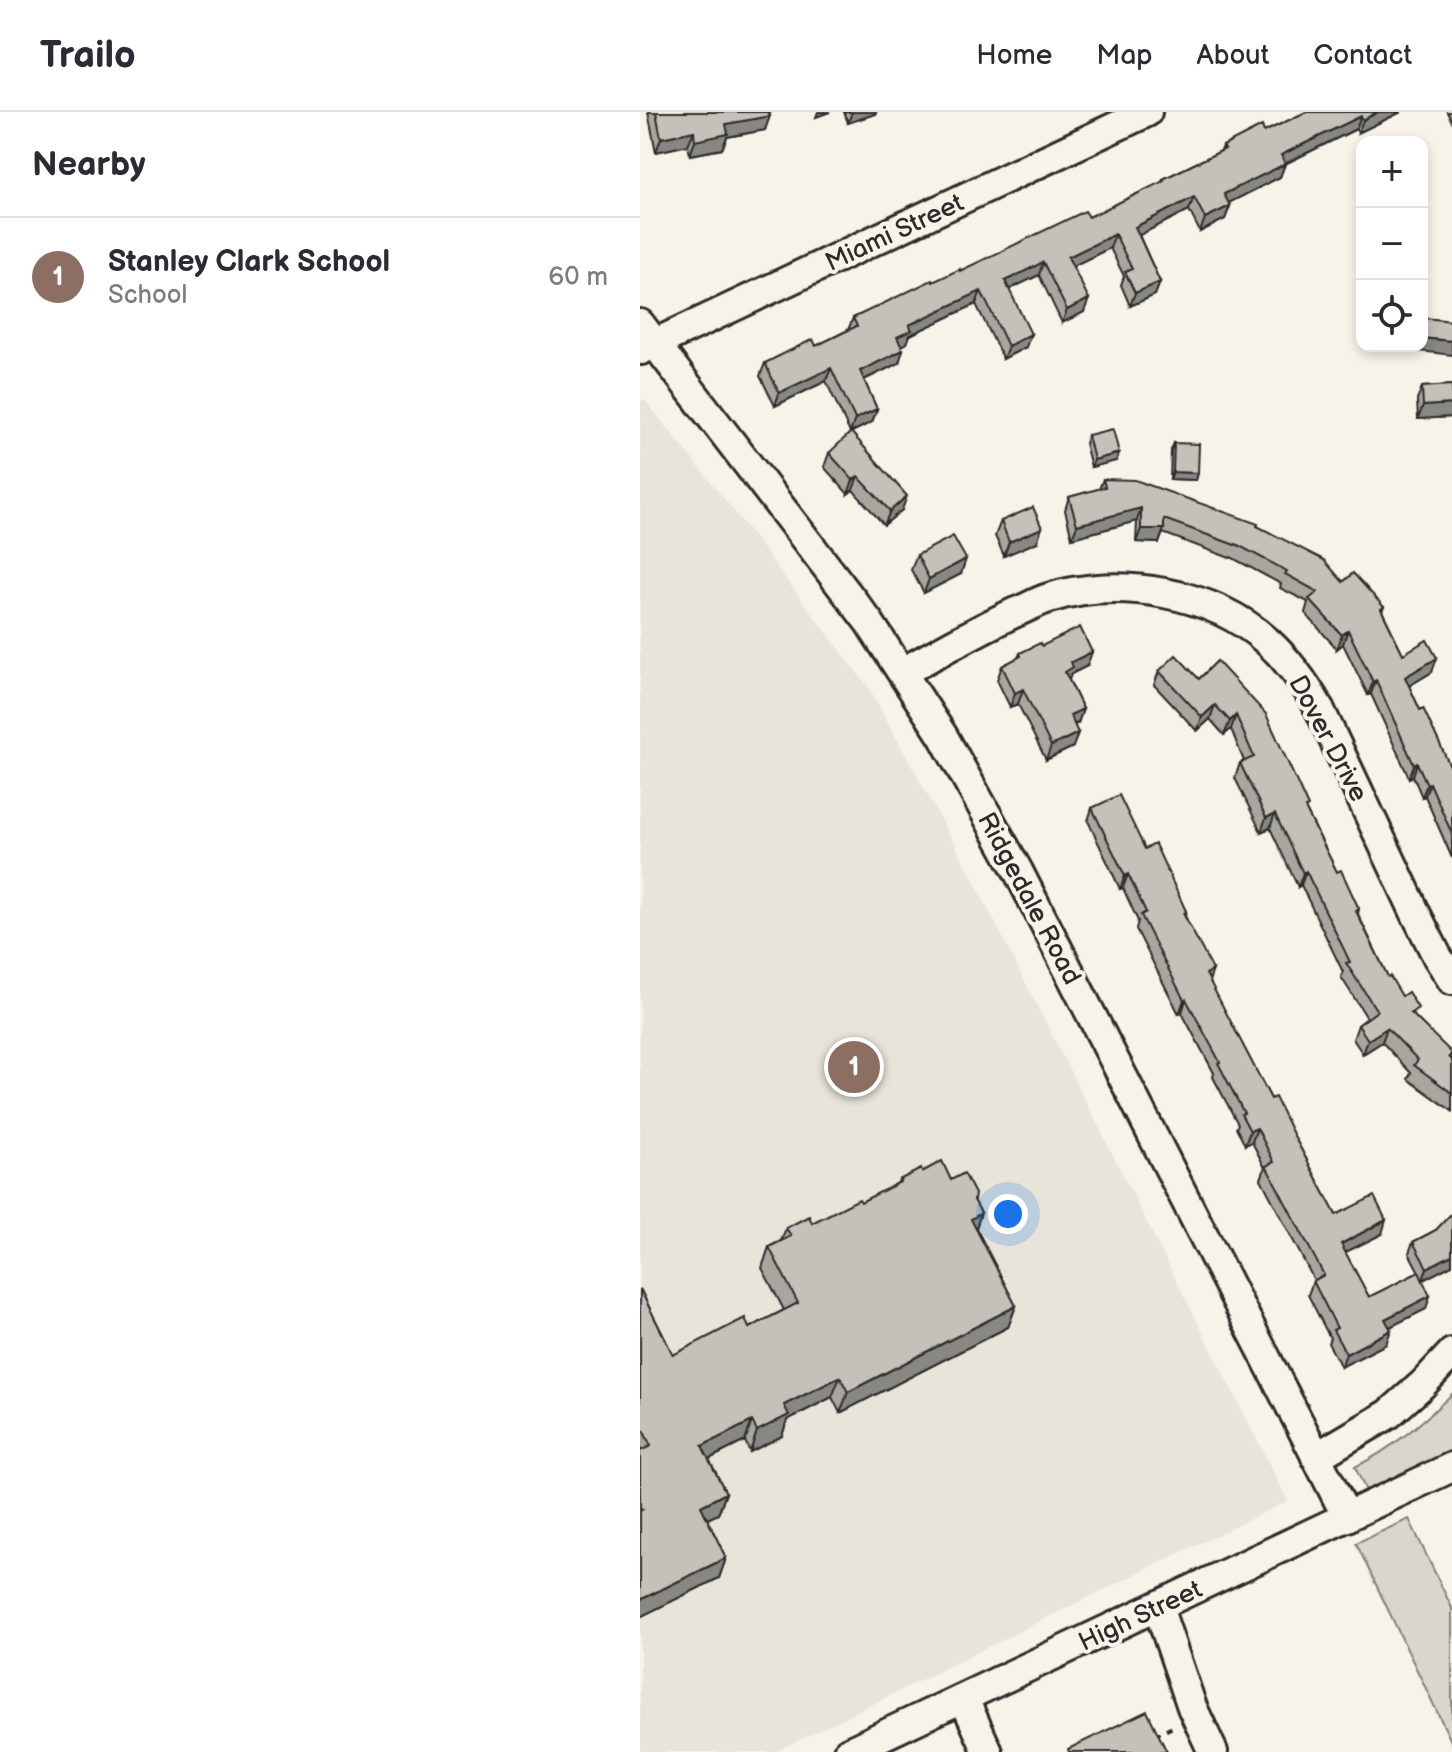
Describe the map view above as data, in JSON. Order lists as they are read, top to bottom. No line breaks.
{"streets":{"street":["Miami Street","Dover Drive","Ridgedale Road","High Street"]},"crossings":[["Miami Street","Ridgedale Road"],["Dover Drive","Ridgedale Road"],["Ridgedale Road","High Street"]],"page":{"header":"Trailo","nav":["Home","Map","About","Contact"],"heading":"Nearby","map_buttons":["+","−"],"list":[{"mark":"1","name":"Stanley Clark School","note":"School","value":"60 m"}],"pins":"1"}}
